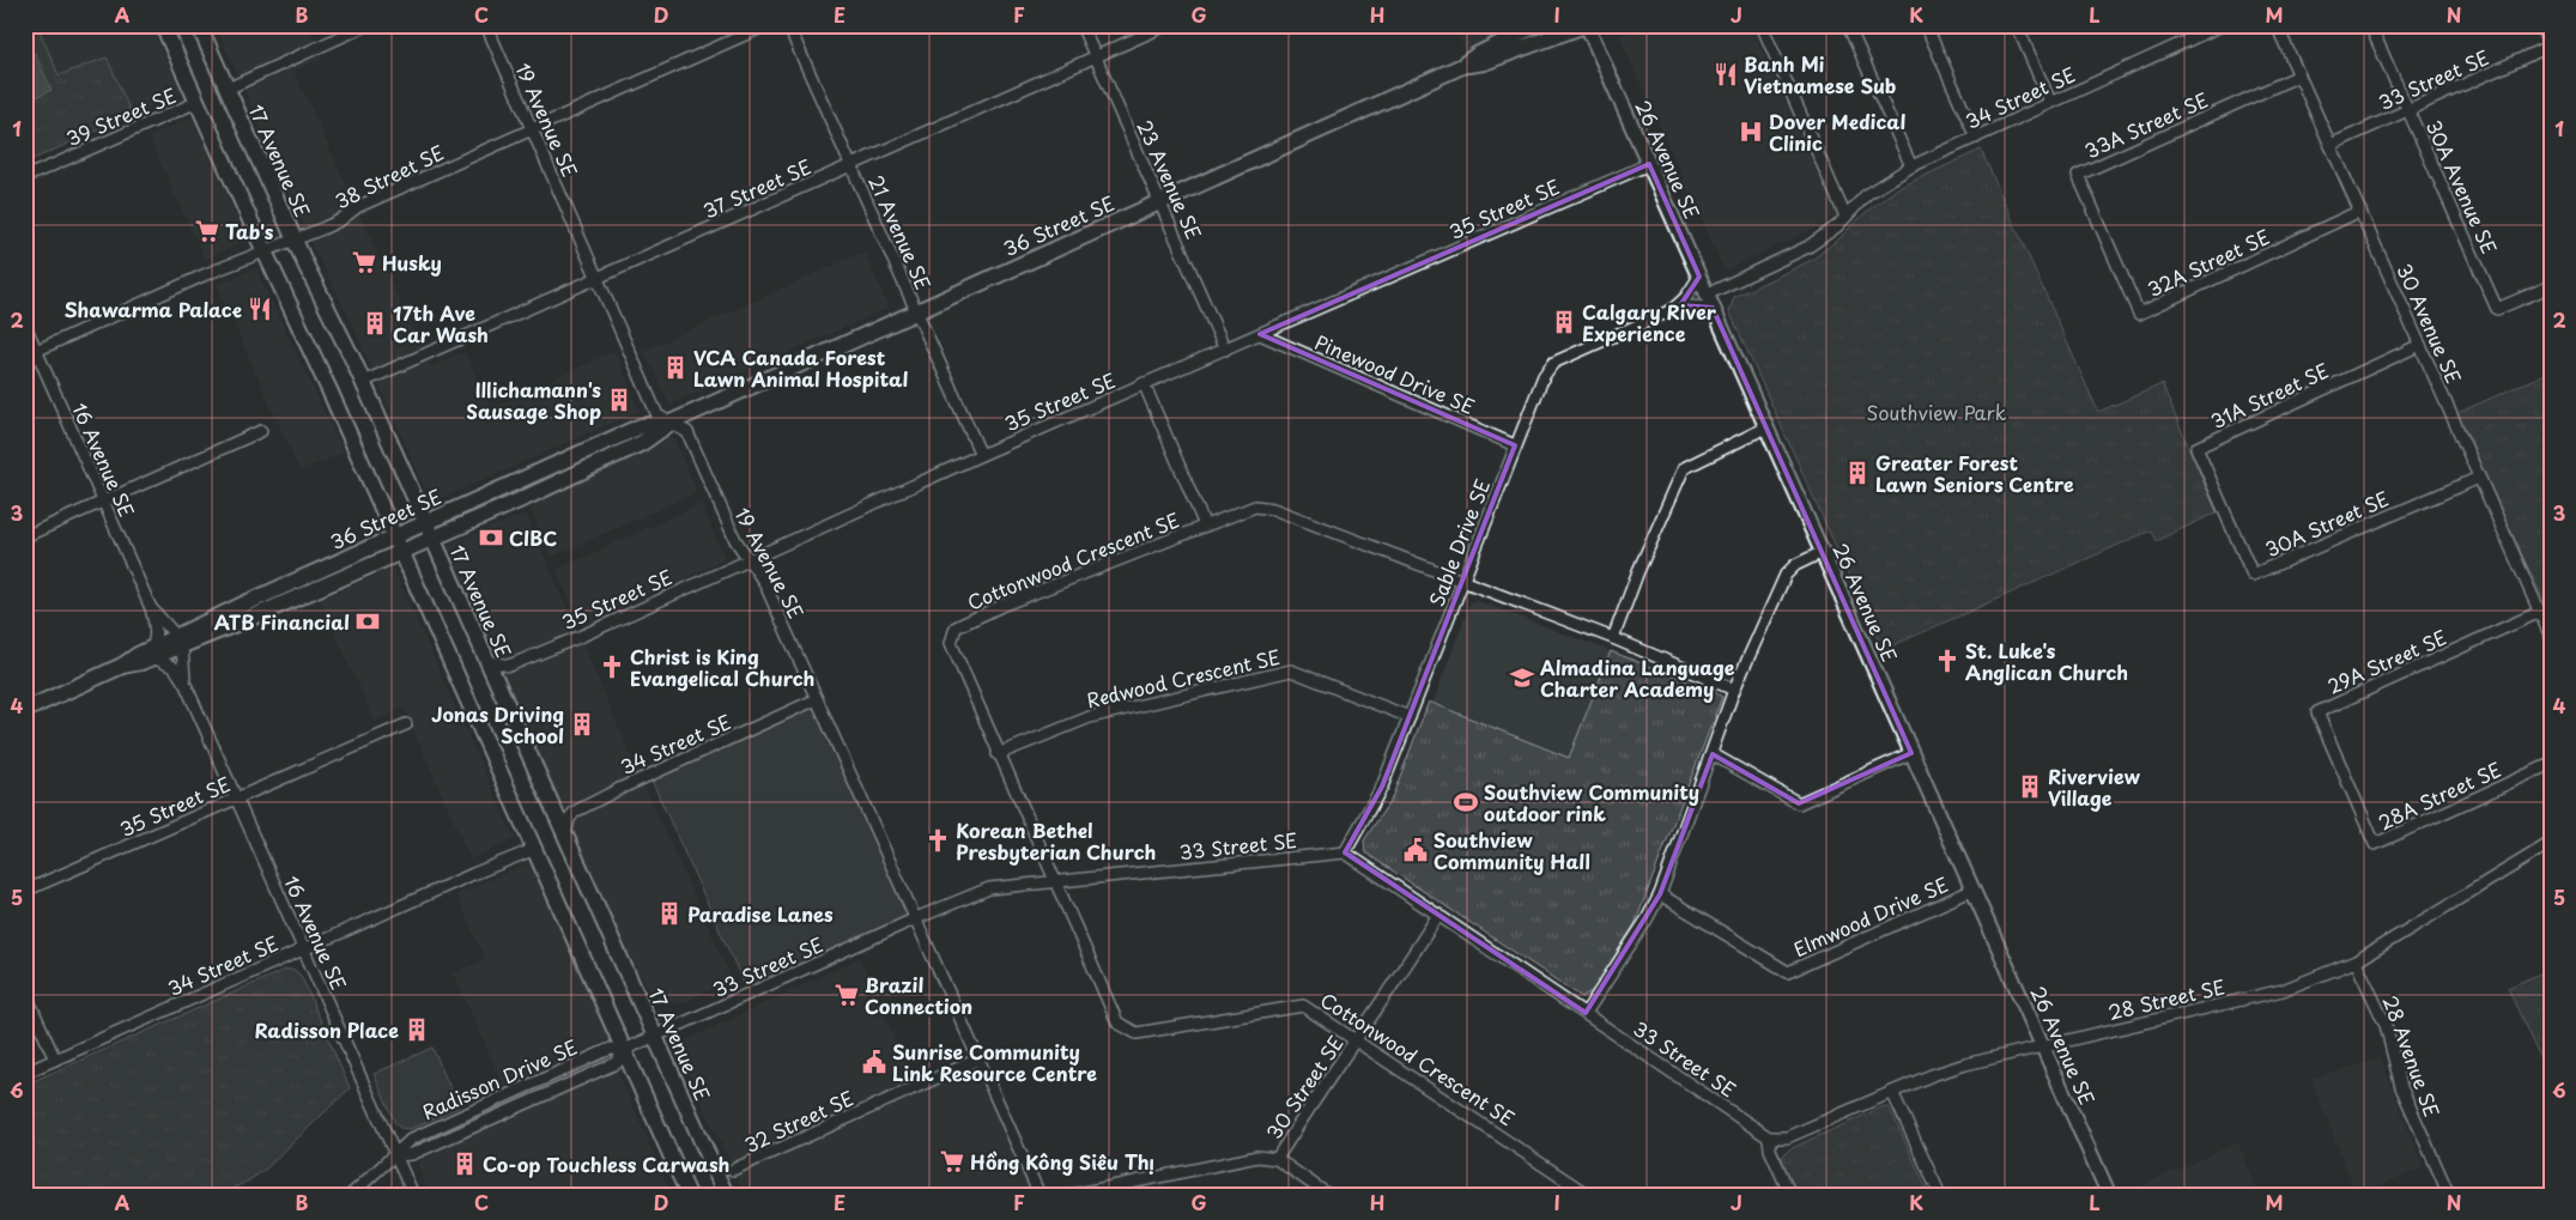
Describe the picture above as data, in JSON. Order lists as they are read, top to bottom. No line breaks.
{"streets":{"main road":["17 Avenue SE","36 Street SE"],"street":["33 Street SE","34 Street SE","39 Street SE","19 Avenue SE","33A Street SE","26 Avenue SE","38 Street SE","23 Avenue SE","30A Avenue SE","37 Street SE","35 Street SE","21 Avenue SE","32A Street SE","30 Avenue SE","Pinewood Drive SE","31A Street SE","16 Avenue SE","30A Street SE","Sable Drive SE","Cottonwood Crescent SE","29A Street SE","Redwood Crescent SE","28A Street SE","Elmwood Drive SE","28 Street SE","28 Avenue SE","Radisson Drive SE","30 Street SE","32 Street SE"]},"crossings":[["33 Street SE","19 Avenue SE"],["33 Street SE","17 Avenue SE"],["33 Street SE","30A Avenue SE"],["33 Street SE","30 Avenue SE"],["33 Street SE","Sable Drive SE"],["33 Street SE","Cottonwood Crescent SE"],["33 Street SE","28 Street SE"],["33 Street SE","Radisson Drive SE"],["33 Street SE","30 Street SE"],["34 Street SE","19 Avenue SE"],["34 Street SE","17 Avenue SE"],["34 Street SE","16 Avenue SE"],["34 Street SE","Sable Drive SE"],["19 Avenue SE","38 Street SE"],["19 Avenue SE","37 Street SE"],["19 Avenue SE","35 Street SE"],["19 Avenue SE","36 Street SE"],["19 Avenue SE","32 Street SE"],["33A Street SE","32A Street SE"],["33A Street SE","30 Avenue SE"],["26 Avenue SE","35 Street SE"],["26 Avenue SE","36 Street SE"],["26 Avenue SE","Sable Drive SE"],["26 Avenue SE","Elmwood Drive SE"],["26 Avenue SE","28 Street SE"],["17 Avenue SE","38 Street SE"],["17 Avenue SE","37 Street SE"],["17 Avenue SE","35 Street SE"],["17 Avenue SE","36 Street SE"],["17 Avenue SE","Radisson Drive SE"],["38 Street SE","16 Avenue SE"],["23 Avenue SE","37 Street SE"],["23 Avenue SE","35 Street SE"],["23 Avenue SE","36 Street SE"],["37 Street SE","21 Avenue SE"],["35 Street SE","21 Avenue SE"],["35 Street SE","Pinewood Drive SE"],["35 Street SE","16 Avenue SE"],["36 Street SE","21 Avenue SE"],["36 Street SE","16 Avenue SE"],["32A Street SE","30 Avenue SE"],["30 Avenue SE","31A Street SE"],["30 Avenue SE","30A Street SE"],["30 Avenue SE","29A Street SE"],["Pinewood Drive SE","Sable Drive SE"],["31A Street SE","30A Street SE"],["16 Avenue SE","Radisson Drive SE"],["Sable Drive SE","Cottonwood Crescent SE"],["Sable Drive SE","Redwood Crescent SE"],["Cottonwood Crescent SE","Redwood Crescent SE"],["Cottonwood Crescent SE","30 Street SE"],["29A Street SE","28A Street SE"],["28 Street SE","28 Avenue SE"]],"parks":["Southview Park"],"places":{"restaurant":["Banh Mi Vietnamese Sub","Shawarma Palace"],"hospital":["Dover Medical Clinic"],"supermarket":["Tab's","Husky","Brazil Connection","Hồng Kông Siêu Thị"],"building":["Calgary River Experience","17th Ave Car Wash","VCA Canada Forest Lawn Animal Hospital","Illichamann's Sausage Shop","Greater Forest Lawn Seniors Centre","Jonas Driving School","Riverview Village","Paradise Lanes","Radisson Place","Co-op Touchless Carwash"],"bank":["CIBC","ATB Financial"],"church":["St. Luke's Anglican Church","Christ is King Evangelical Church","Korean Bethel Presbyterian Church"],"school or university":["Almadina Language Charter Academy"],"sports":["Southview Community outdoor rink"],"public building":["Southview Community Hall","Sunrise Community Link Resource Centre"]},"grid":{"columns":["A","B","C","D","E","F","G","H","I","J","K","L","M","N"],"rows":["1","2","3","4","5","6"]}}
